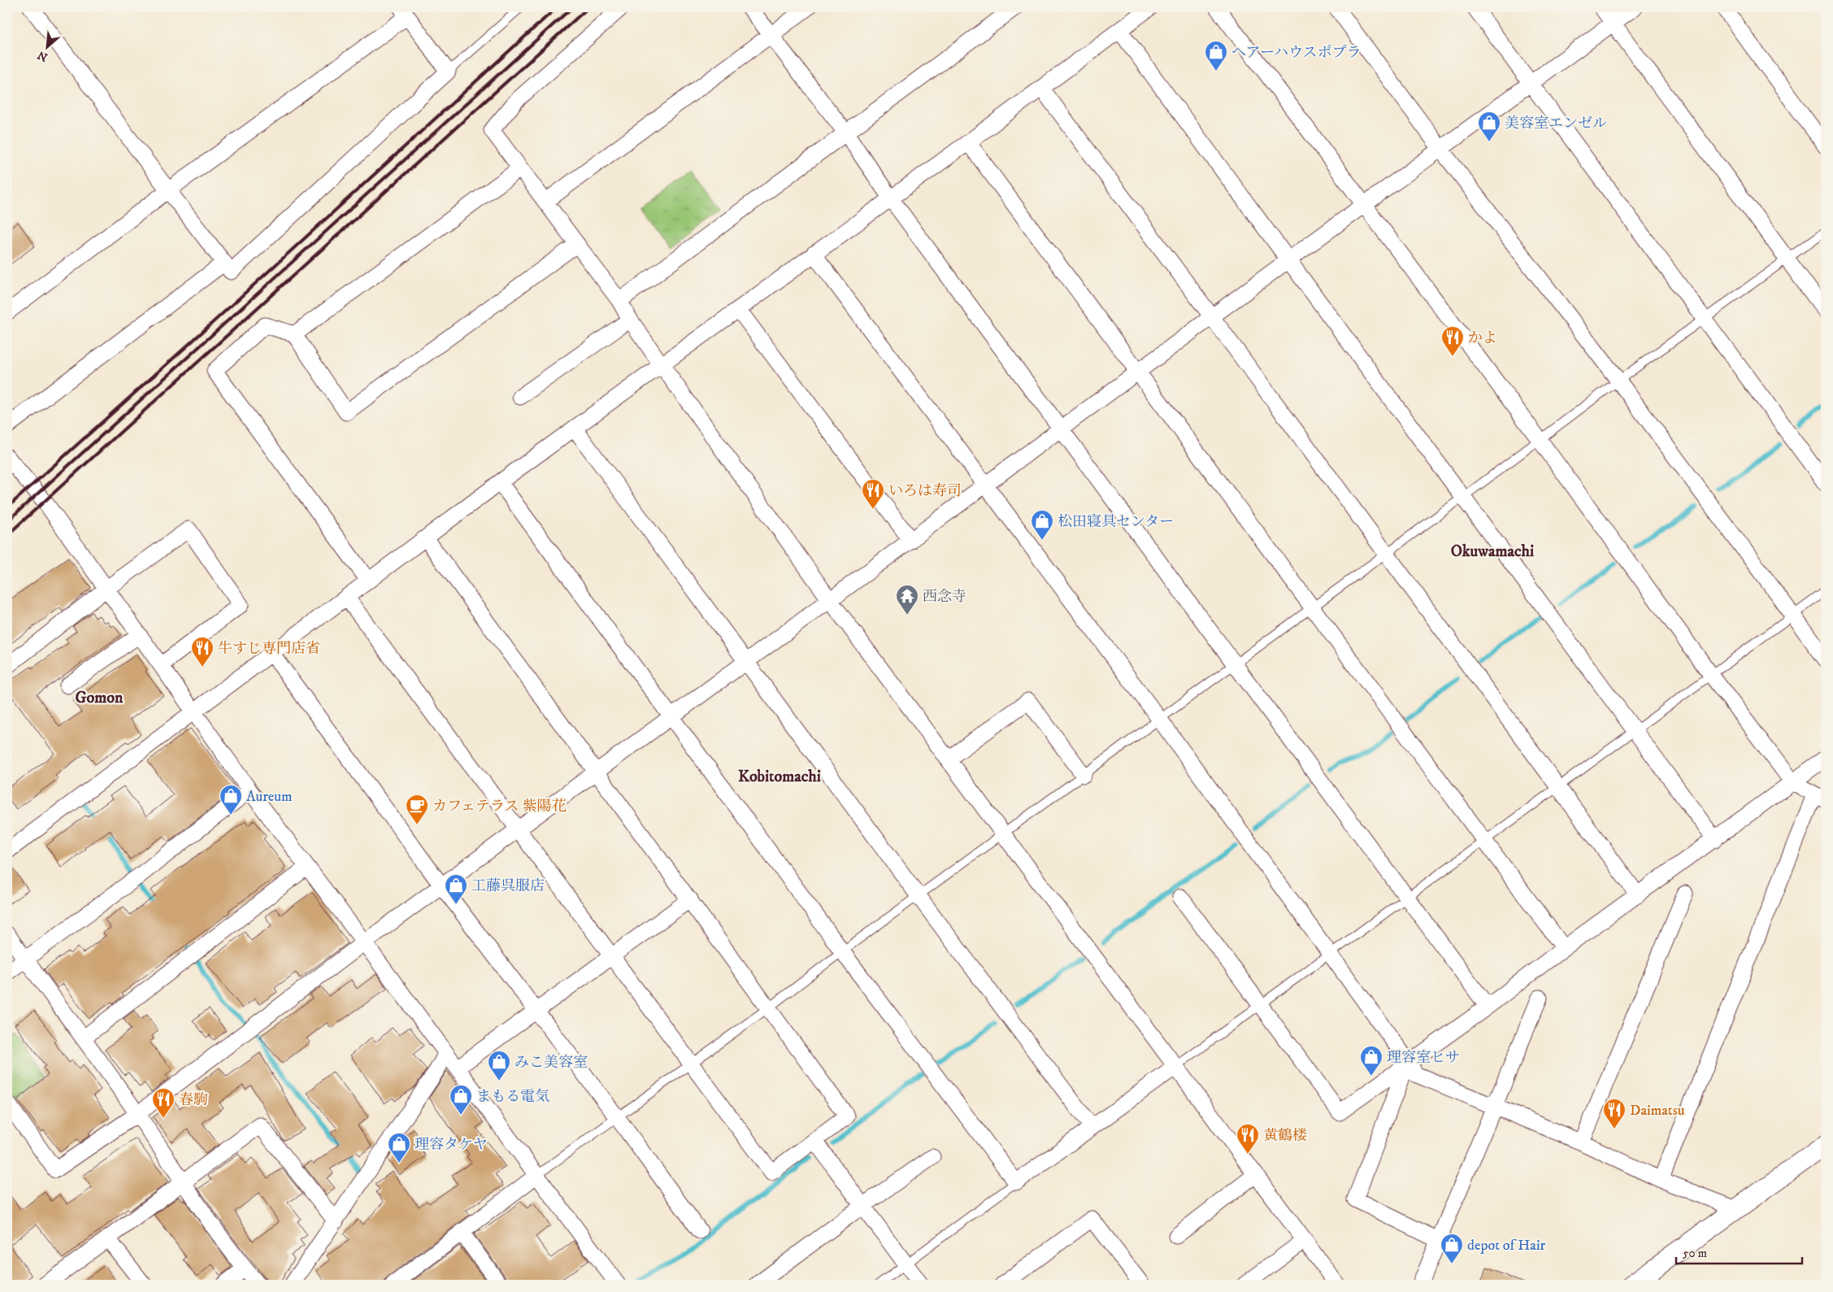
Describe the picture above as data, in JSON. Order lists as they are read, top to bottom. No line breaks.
{"districts":["Okuwamachi","Gomon","Kobitomachi"],"places":{"shop":["ヘアーハウスポプラ","美容室エンゼル","松田寝具センター","Aureum","工藤呉服店","理容室ヒサ","みこ美容室","まもる電気","理容タケヤ","depot of Hair"],"restaurant":["かよ","いろは寿司","牛すじ専門店省","春駒","Daimatsu","黄鶴楼"],"temple":["西念寺"],"cafe":["カフェテラス 紫陽花"]},"scale_bar":"50 m","north":"bottom left"}
